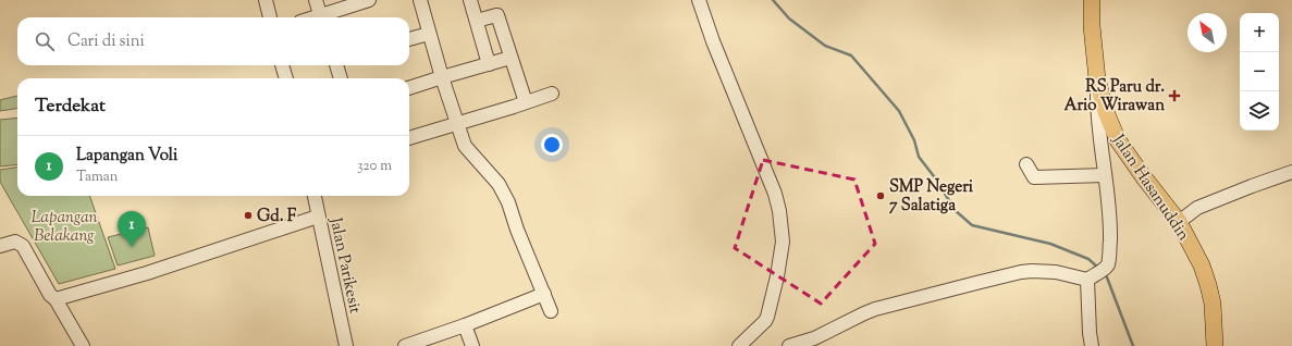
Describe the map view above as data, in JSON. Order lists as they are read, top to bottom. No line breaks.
{"streets":{"main road":["Jalan Hasanuddin"],"street":["Jalan Parikesit"]},"parks":["Lapangan Belakang"],"places":{"health":["RS Paru dr. Ario Wirawan"],"other":["SMP Negeri 7 Salatiga","Gd. F"]},"north":"top left","page":{"map_buttons":["+","−"],"search":"Cari di sini","heading":"Terdekat","list":[{"mark":"1","name":"Lapangan Voli","note":"Taman","value":"320 m"}],"pins":"1"}}
